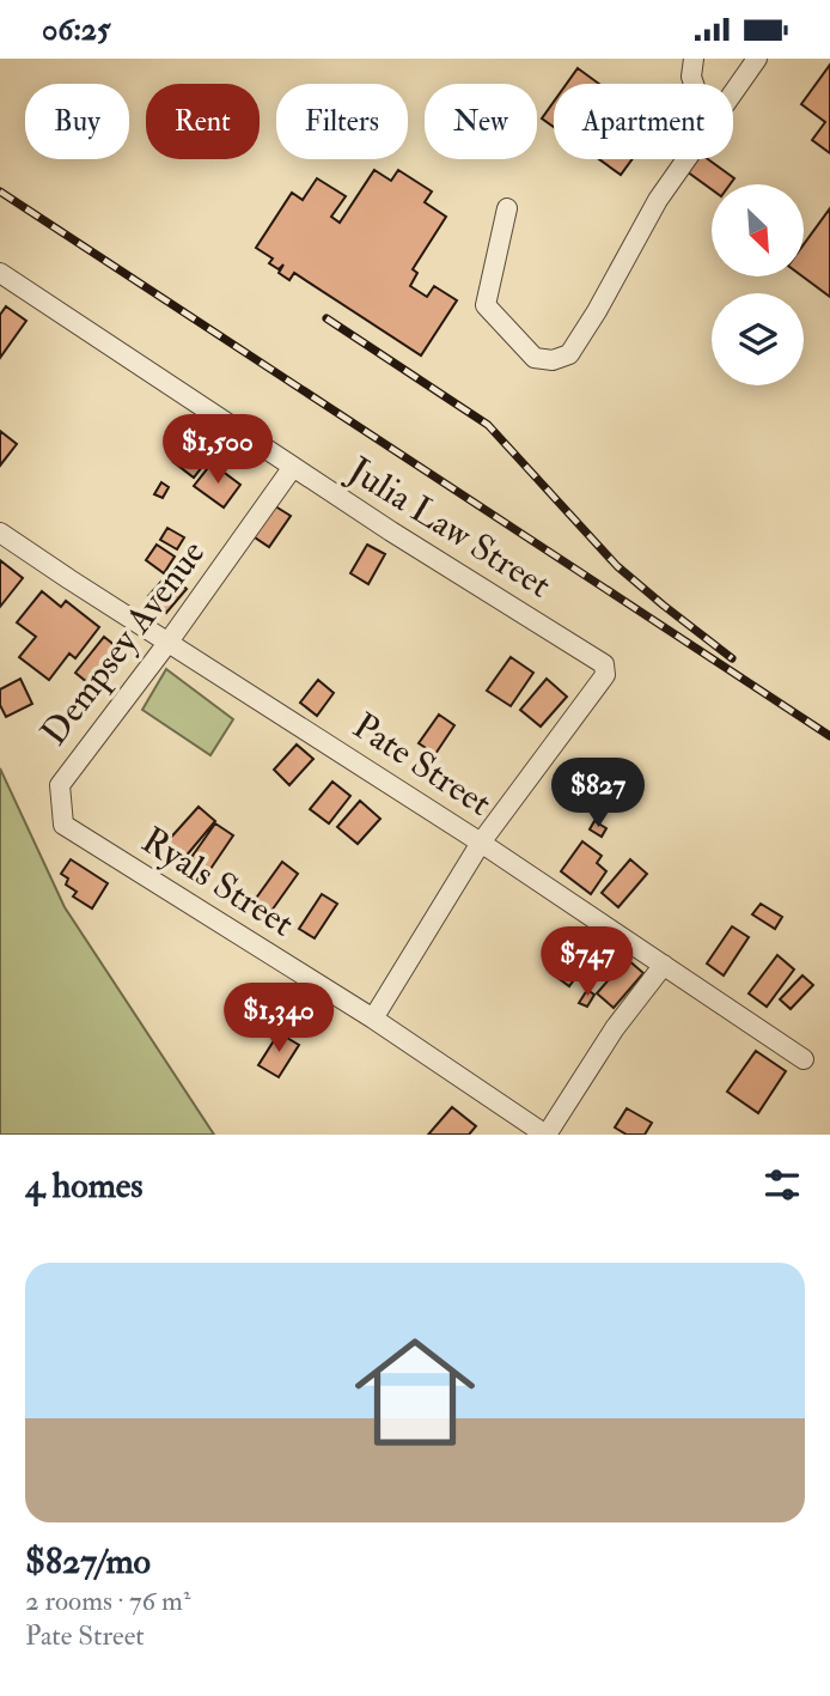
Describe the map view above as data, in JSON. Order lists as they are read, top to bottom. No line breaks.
{"streets":{"street":["Julia Law Street","Dempsey Avenue","Pate Street","Ryals Street"]},"crossings":[["Julia Law Street","Dempsey Avenue"],["Julia Law Street","Pate Street"],["Dempsey Avenue","Pate Street"],["Dempsey Avenue","Ryals Street"]],"north":"bottom right","page":{"status":"06:25","chip":["Buy","Rent","Filters","New","Apartment"],"price":["$1,500","$827","$747","$1,340"],"heading":"4 homes","list":[{"name":"$827/mo","note":"2 rooms · 76 m² · Pate Street"}]}}
